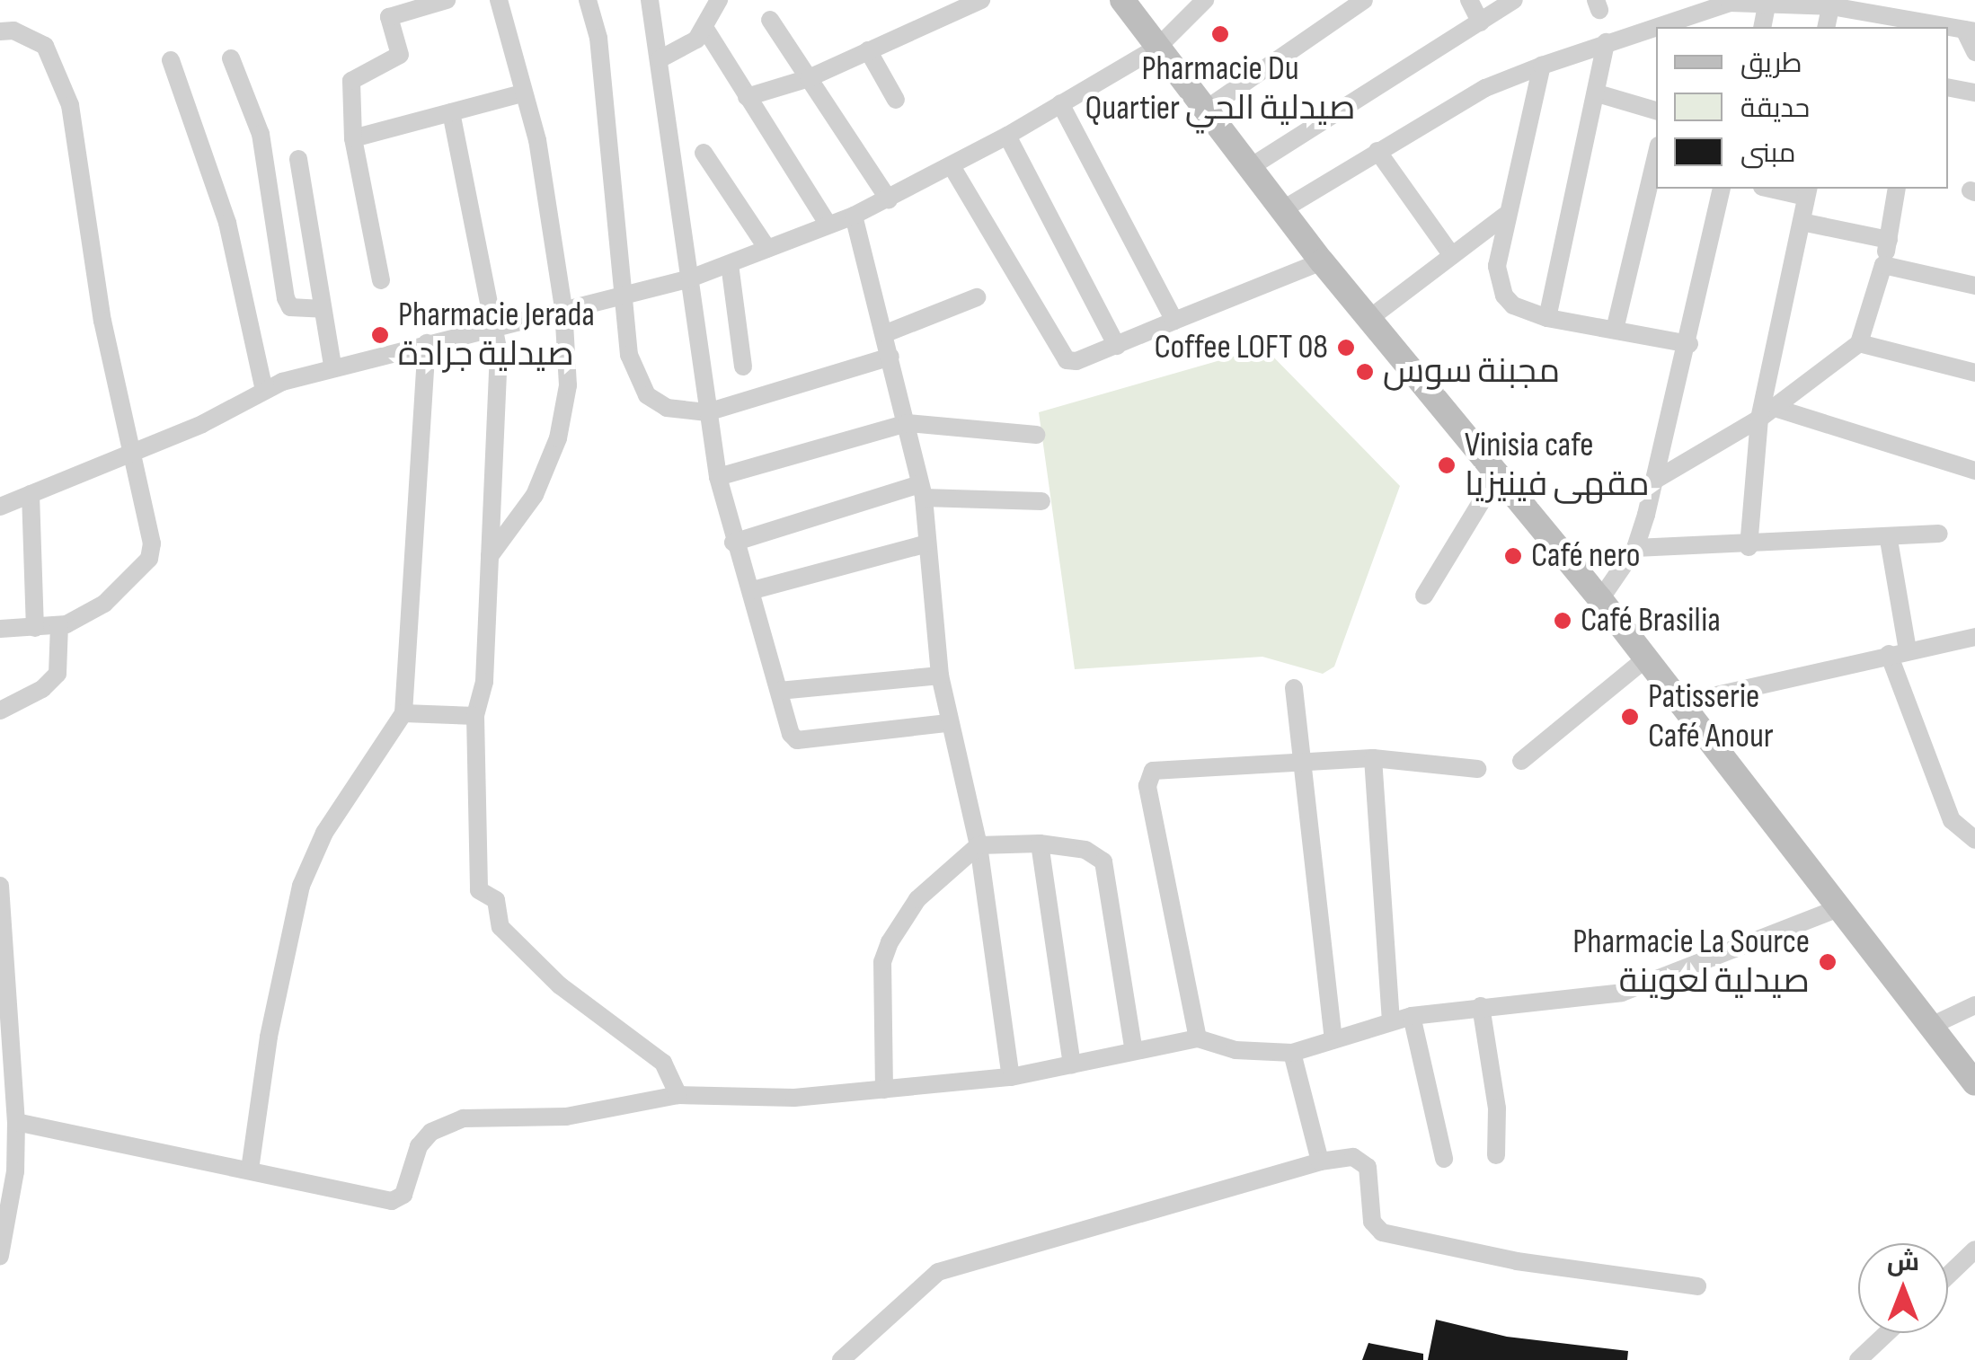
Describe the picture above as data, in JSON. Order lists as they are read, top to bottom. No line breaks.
{"places":["Pharmacie Du Quartier صيدلية الحي","Pharmacie Jerada صيدلية جرادة","Coffee LOFT 08","مجبنة سوس","Vinisia cafe مقهى فينيزيا","Café nero","Café Brasilia","Patisserie Café Anour","Pharmacie La Source صيدلية لعوينة"],"legend":["طريق","حديقة","مبنى"],"north":"top"}
